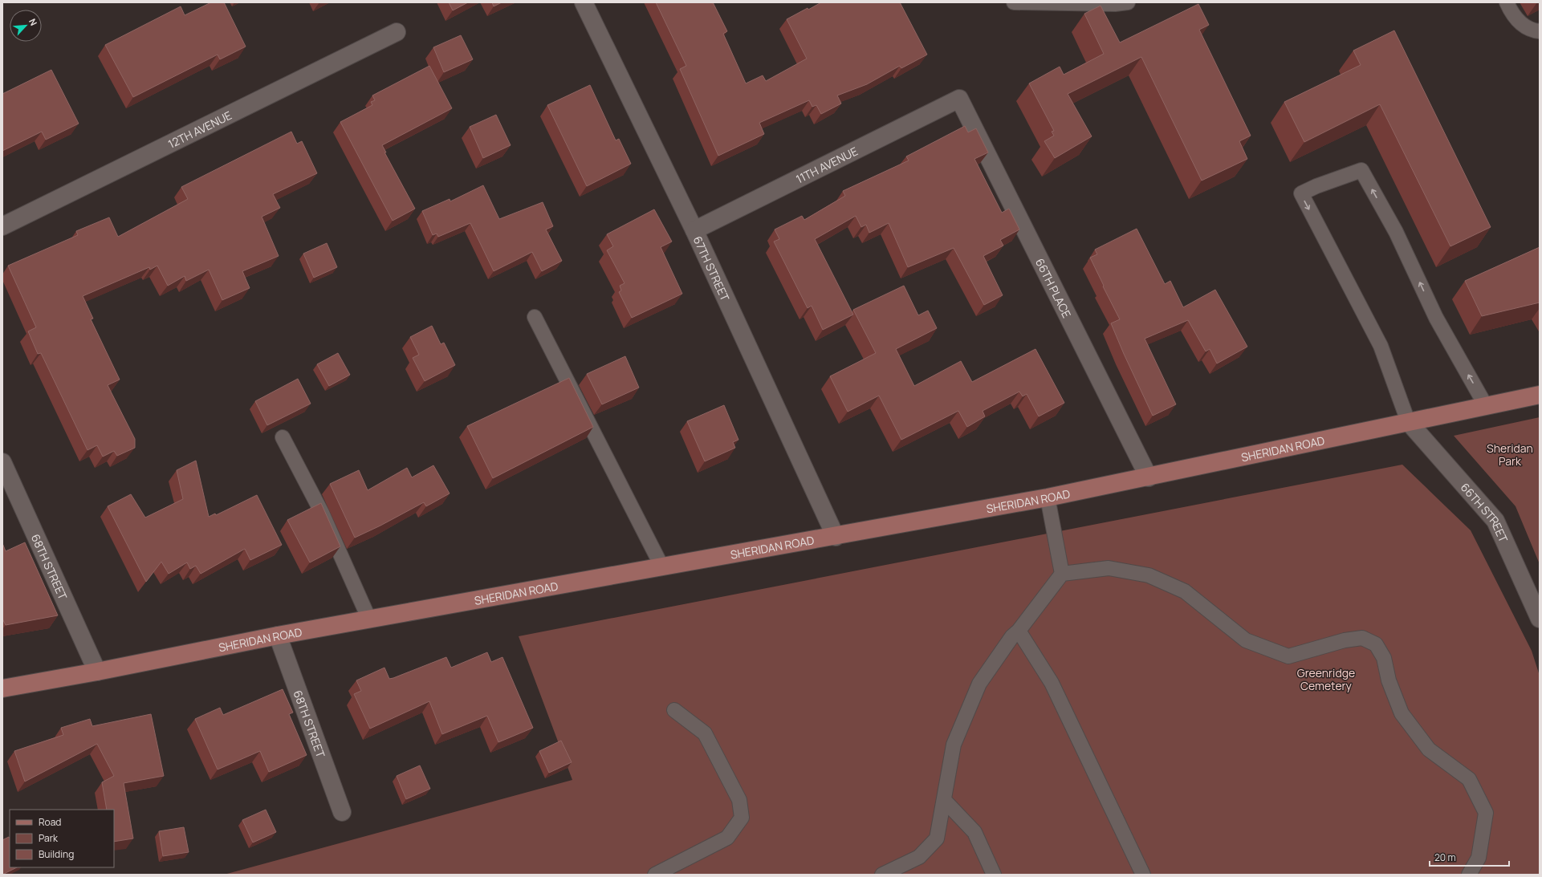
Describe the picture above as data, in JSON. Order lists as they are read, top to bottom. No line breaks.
{"streets":{"main road":["SHERIDAN ROAD"],"street":["12TH AVENUE","11TH AVENUE","67TH STREET","66TH PLACE","66TH STREET","68TH STREET"]},"crossings":[["11TH AVENUE","67TH STREET"],["11TH AVENUE","66TH PLACE"],["67TH STREET","SHERIDAN ROAD"],["66TH PLACE","SHERIDAN ROAD"],["SHERIDAN ROAD","66TH STREET"],["SHERIDAN ROAD","68TH STREET"]],"parks":["Sheridan Park","Greenridge Cemetery"],"legend":["Road","Park","Building"],"scale_bar":"20 m","north":"top right"}
